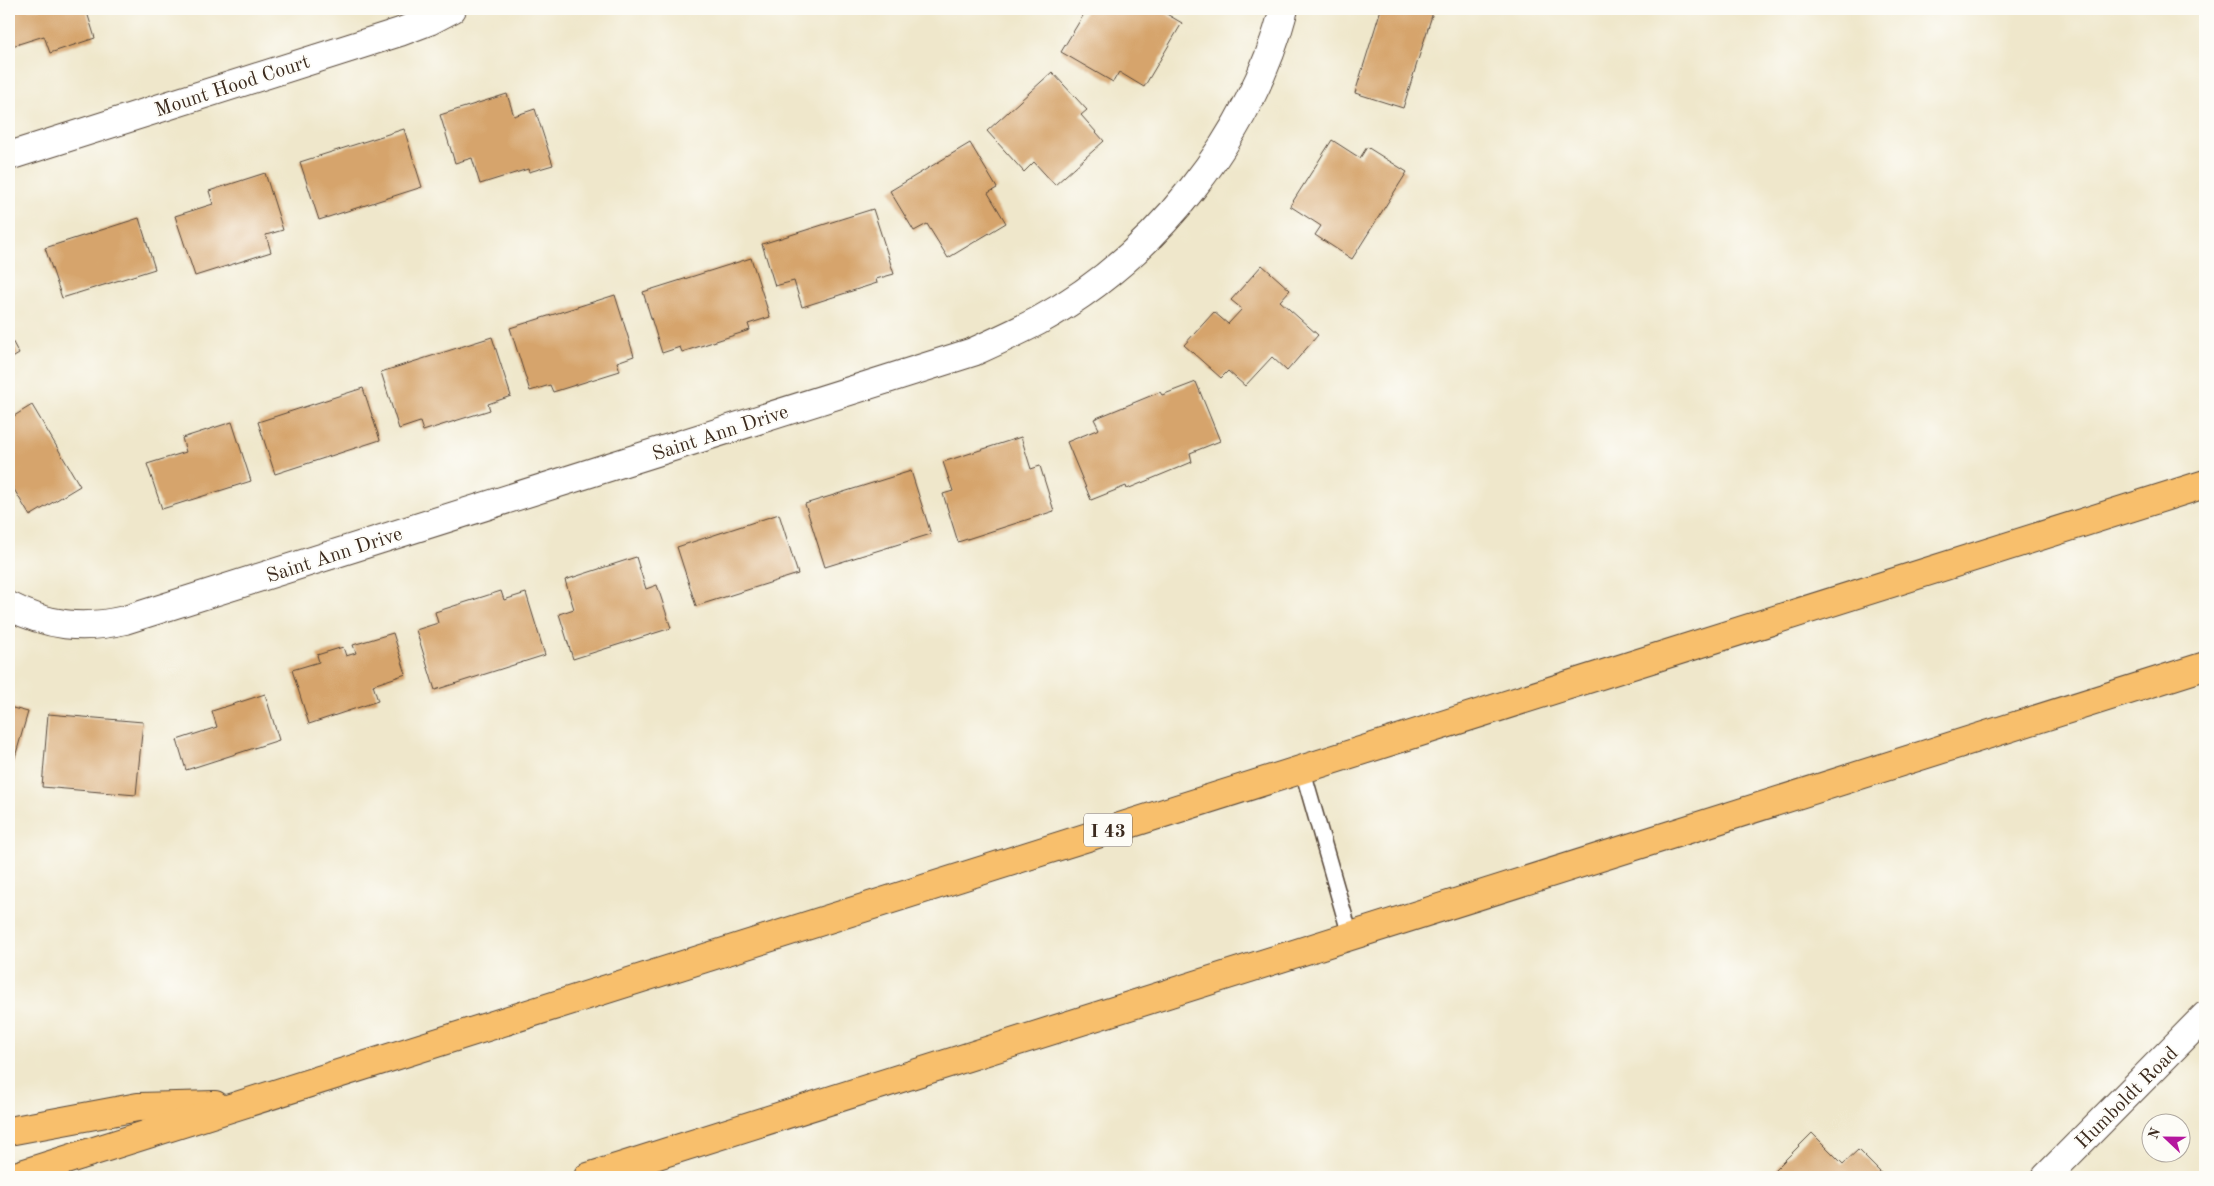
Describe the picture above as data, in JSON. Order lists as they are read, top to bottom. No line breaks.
{"streets":{"highway":["I 43"],"street":["Mount Hood Court","Saint Ann Drive","Humboldt Road"]},"north":"left"}
